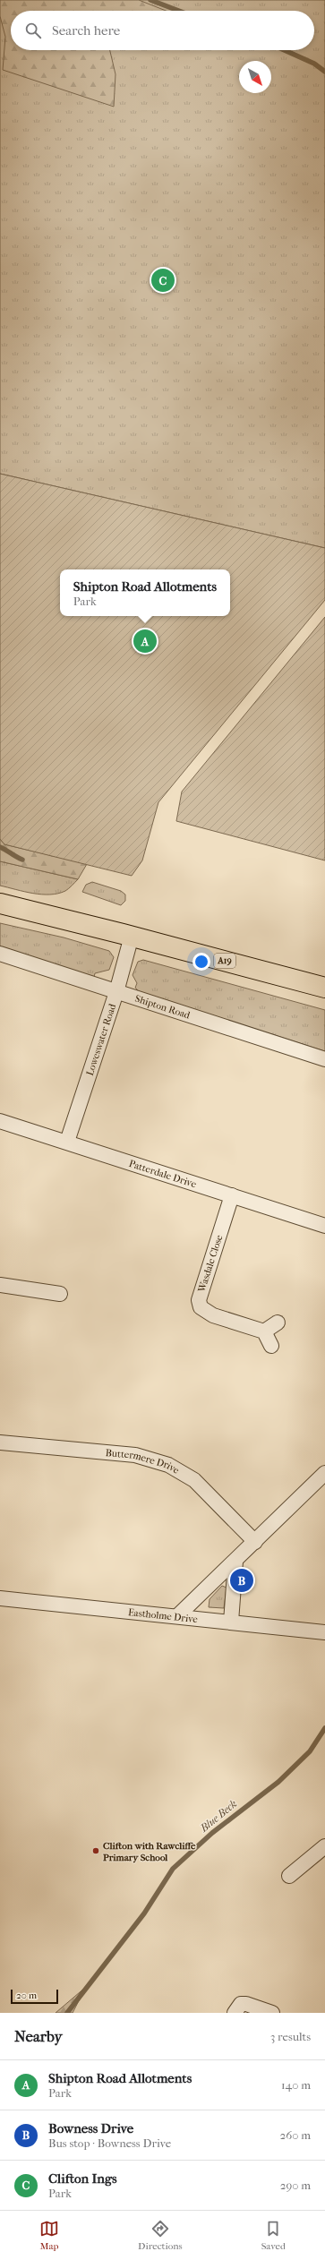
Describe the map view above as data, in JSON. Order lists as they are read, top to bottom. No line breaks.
{"streets":{"main road":["A19"],"street":["Shipton Road","Loweswater Road","Patterdale Drive","Wasdale Close","Buttermere Drive","Eastholme Drive"]},"crossings":[["A19","Loweswater Road"],["Shipton Road","Loweswater Road"],["Loweswater Road","Patterdale Drive"],["Patterdale Drive","Wasdale Close"]],"water":["Blue Beck"],"places":["Clifton with Rawcliffe Primary School"],"scale_bar":"20 m","north":"bottom right","page":{"search":"Search here","pins":["C","A","B"],"popup":["Shipton Road Allotments","Park"],"scale":"20 m","heading":["Nearby","3 results"],"list":[{"mark":"A","name":"Shipton Road Allotments","note":"Park","value":"140 m"},{"mark":"B","name":"Bowness Drive","note":"Bus stop · Bowness Drive","value":"260 m"},{"mark":"C","name":"Clifton Ings","note":"Park","value":"290 m"}],"nav":["Map","Directions","Saved"]}}
